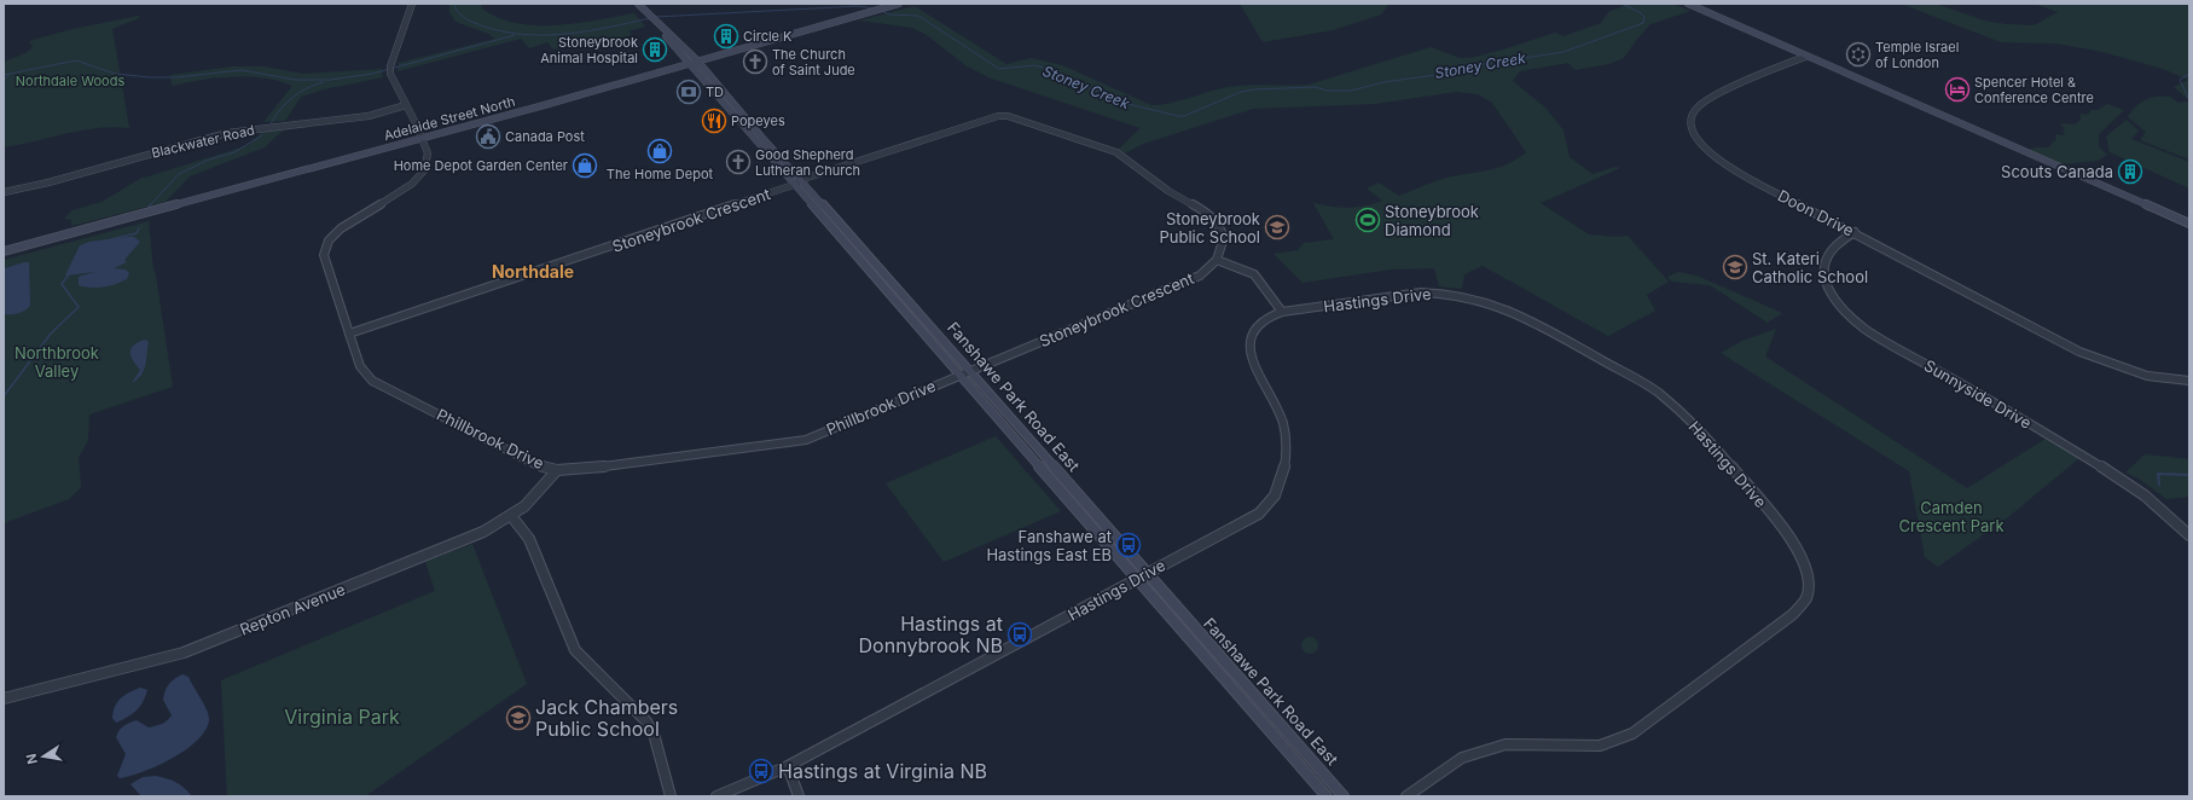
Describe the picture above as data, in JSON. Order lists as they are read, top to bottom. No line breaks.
{"streets":{"main road":["Adelaide Street North","Fanshawe Park Road East"],"street":["Blackwater Road","Doon Drive","Stoneybrook Crescent","Hastings Drive","Sunnyside Drive","Phillbrook Drive","Repton Avenue"]},"crossings":[["Adelaide Street North","Fanshawe Park Road East"],["Adelaide Street North","Phillbrook Drive"],["Doon Drive","Sunnyside Drive"],["Stoneybrook Crescent","Fanshawe Park Road East"],["Stoneybrook Crescent","Phillbrook Drive"],["Hastings Drive","Fanshawe Park Road East"],["Fanshawe Park Road East","Phillbrook Drive"],["Phillbrook Drive","Repton Avenue"]],"districts":["Northdale"],"water":["Stoney Creek"],"parks":["Northdale Woods","Northbrook Valley","Camden Crescent Park","Virginia Park"],"places":{"building":["Circle K","Stoneybrook Animal Hospital","Scouts Canada"],"synagogue":["Temple Israel of London"],"church":["The Church of Saint Jude","Good Shepherd Lutheran Church"],"hotel":["Spencer Hotel & Conference Centre"],"bank":["TD"],"restaurant":["Popeyes"],"public building":["Canada Post"],"shop":["The Home Depot","Home Depot Garden Center"],"sports":["Stoneybrook Diamond"],"school or university":["Stoneybrook Public School","St. Kateri Catholic School","Jack Chambers Public School"],"bus stop":["Fanshawe at Hastings East EB","Hastings at Donnybrook NB","Hastings at Virginia NB"]},"north":"left"}
